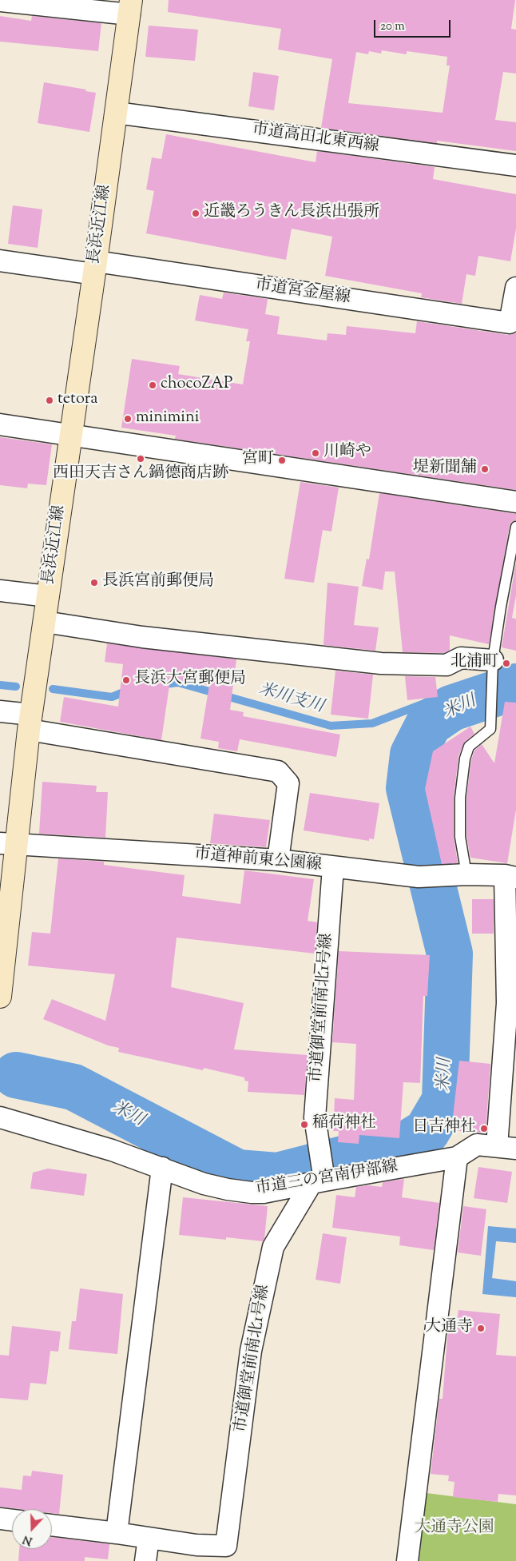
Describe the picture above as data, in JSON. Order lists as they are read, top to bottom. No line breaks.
{"streets":{"main road":["長浜近江線"],"street":["市道高田北東西線","市道宮金屋線","市道神前東公園線","市道御堂前南北1号線","市道三の宮南伊部線"]},"crossings":[["市道高田北東西線","長浜近江線"],["長浜近江線","市道宮金屋線"],["長浜近江線","市道神前東公園線"],["市道神前東公園線","市道御堂前南北1号線"],["市道御堂前南北1号線","市道三の宮南伊部線"]],"water":["米川支川","米川"],"parks":["大通寺公園"],"places":["近畿ろうきん長浜出張所","chocoZAP","tetora","minimini","川崎や","西田天吉さん鍋德商店跡","宮町","堤新聞舗","長浜宮前郵便局","北浦町","長浜大宮郵便局","稲荷神社","日吉神社","大通寺"],"scale_bar":"20 m","north":"bottom"}
